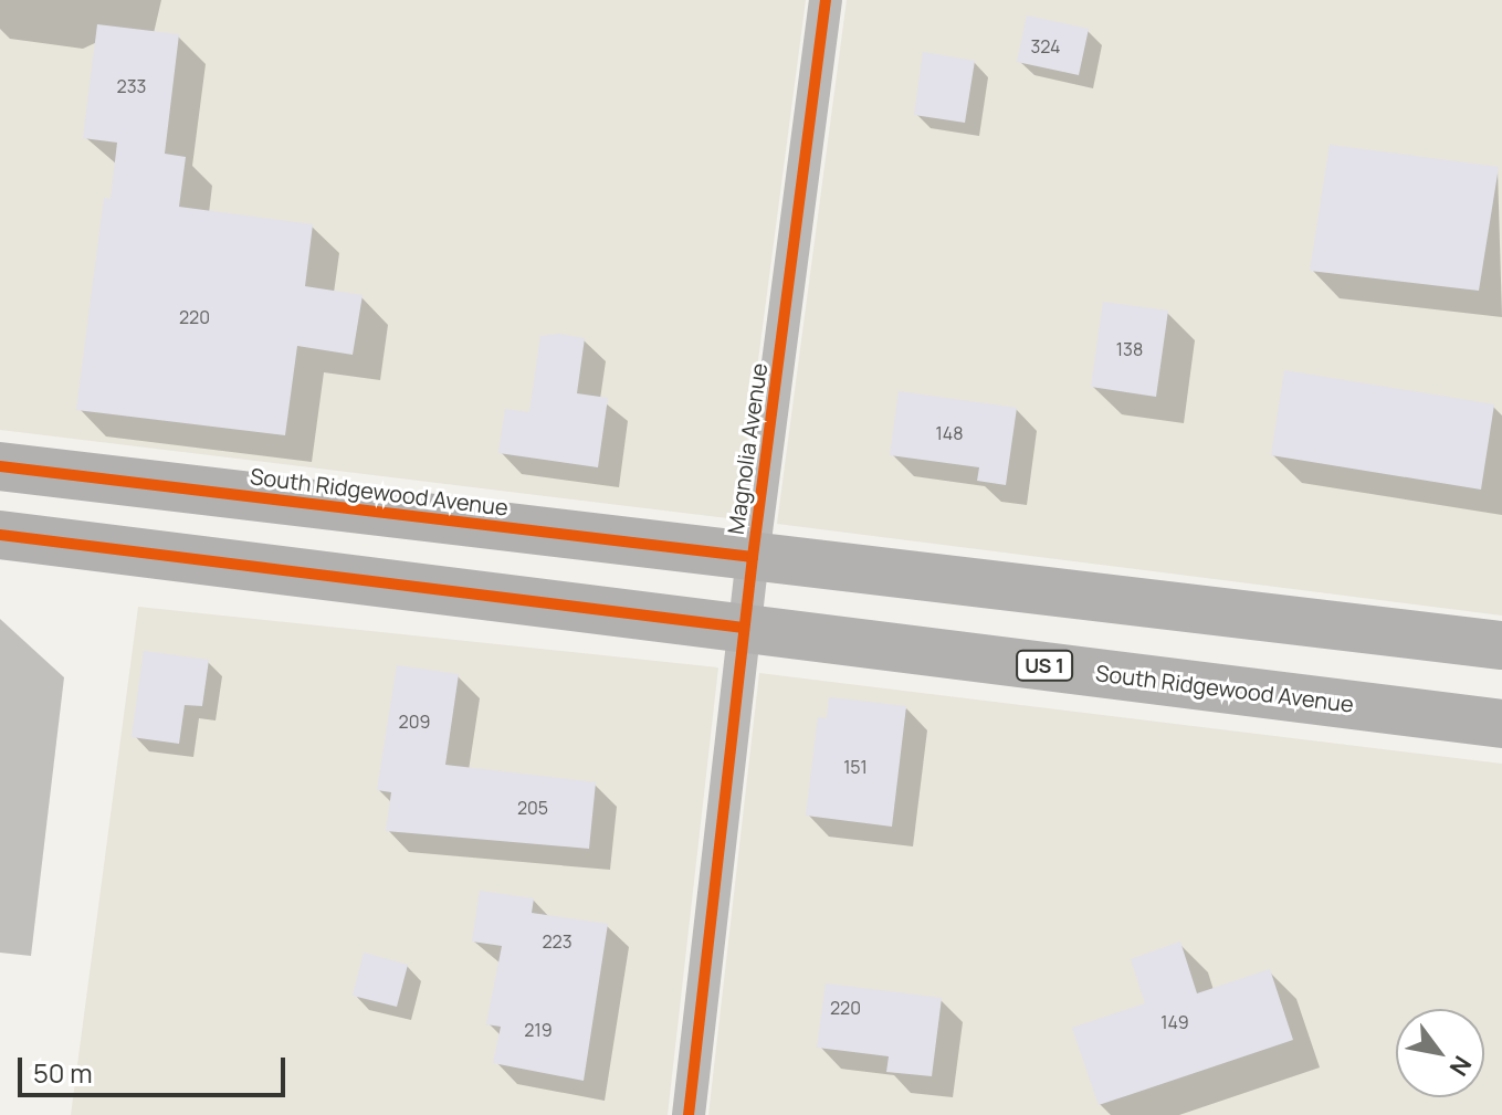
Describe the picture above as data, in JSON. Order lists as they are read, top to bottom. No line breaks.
{"streets":{"main road":["South Ridgewood Avenue","US 1"],"street":["Magnolia Avenue"]},"crossings":[["Magnolia Avenue","South Ridgewood Avenue"]],"house_numbers":["324","233","220","138","148","209","151","205","223","220","149","219"],"scale_bar":"50 m","north":"bottom right"}
